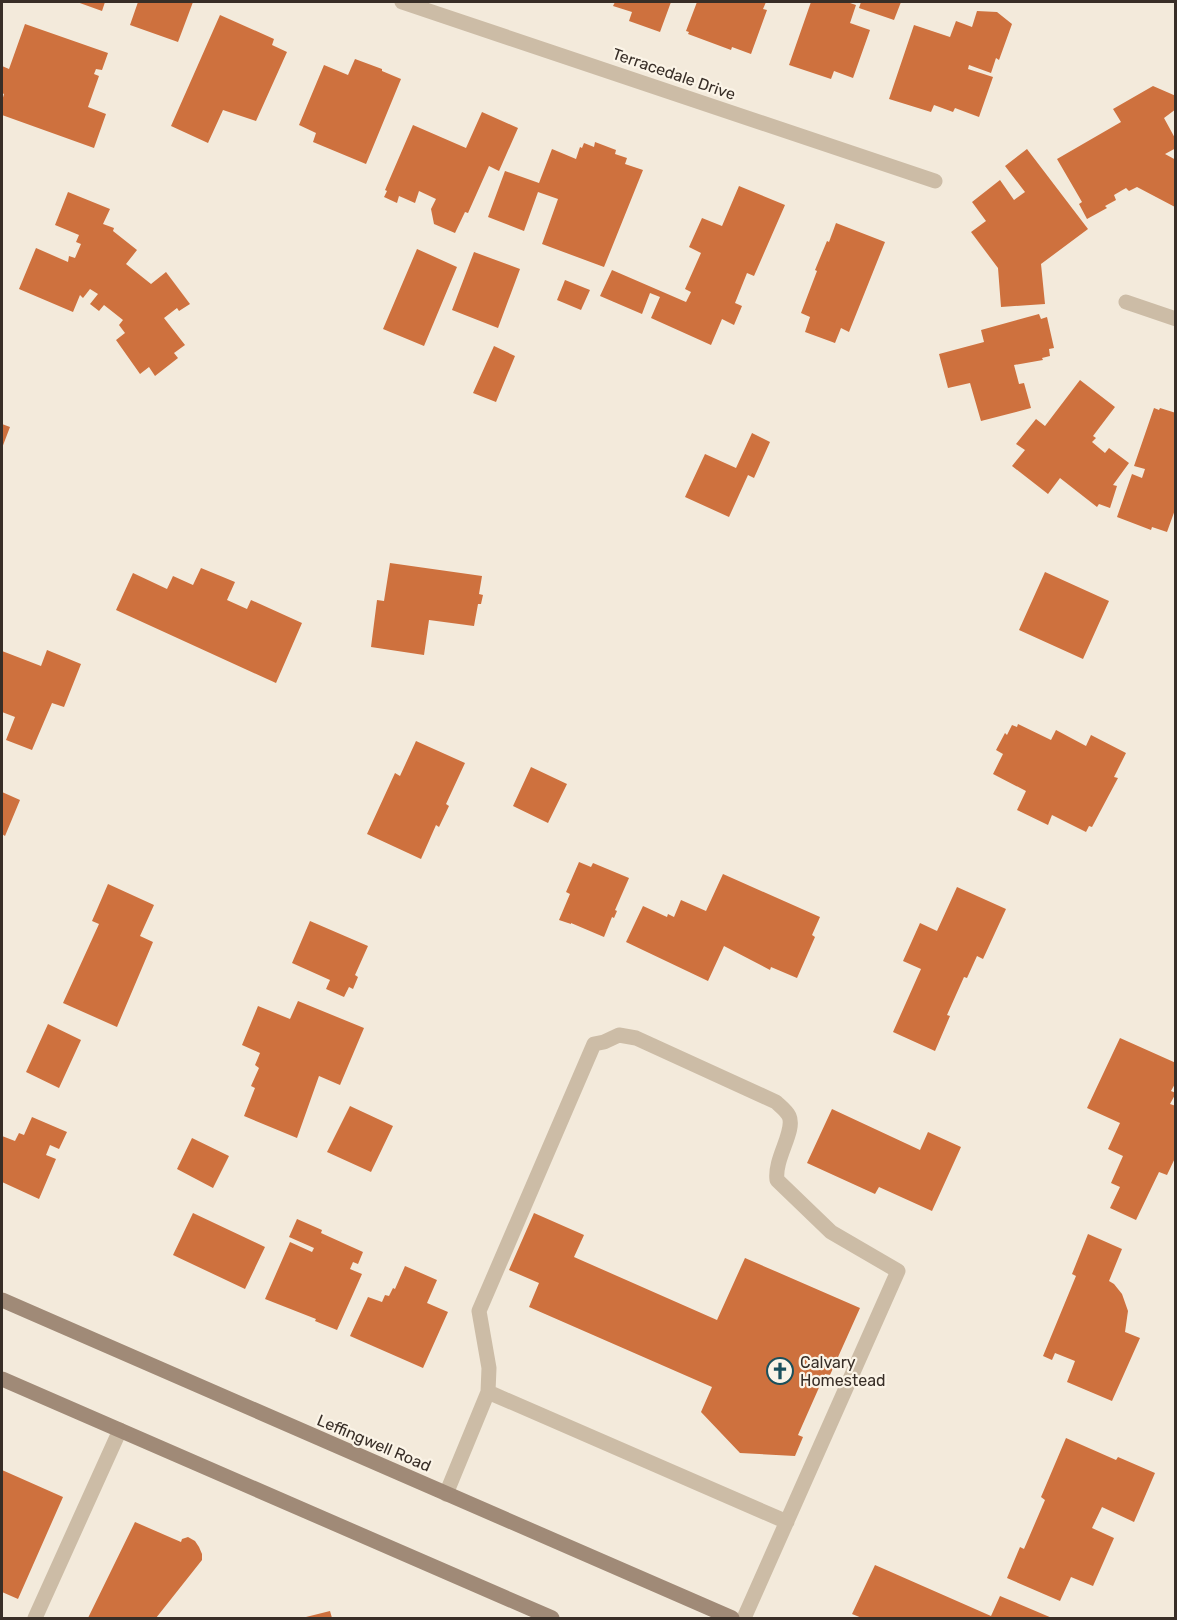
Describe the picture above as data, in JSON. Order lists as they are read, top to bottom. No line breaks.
{"streets":{"main road":["Leffingwell Road"],"street":["Terracedale Drive"]},"places":{"church":["Calvary Homestead"]}}
